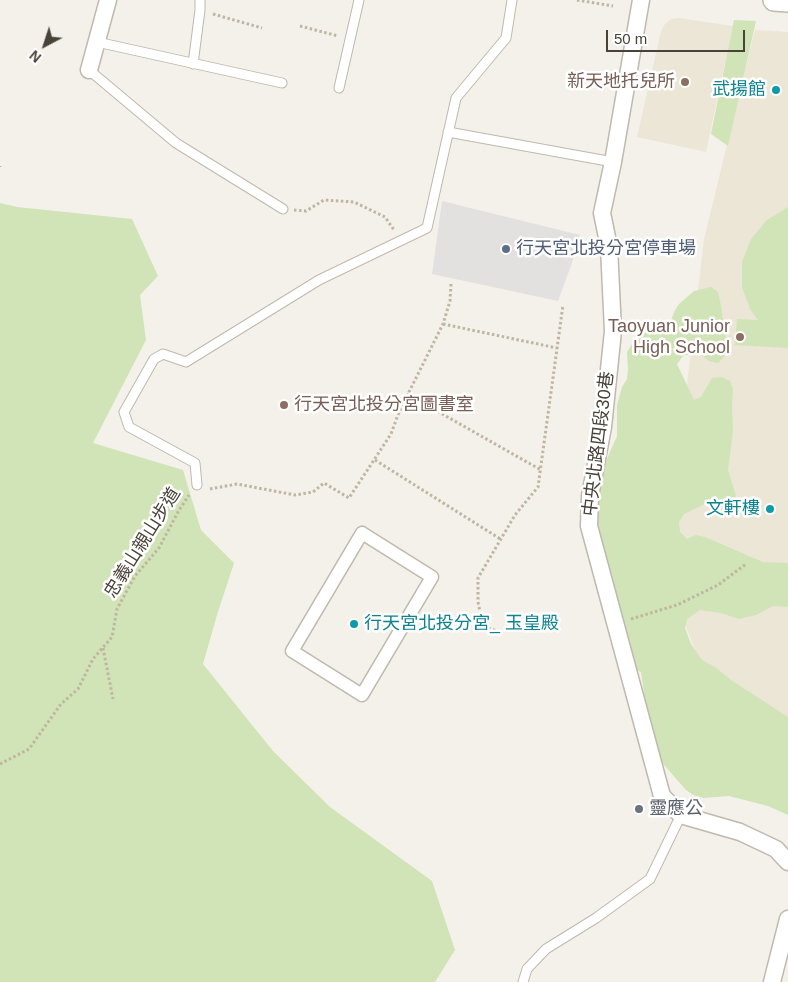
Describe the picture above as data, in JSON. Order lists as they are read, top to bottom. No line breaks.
{"streets":{"street":["中央北路四段30巷"],"path":["忠義山親山步道"]},"places":["新天地托兒所","武揚館","行天宮北投分宮停車場","Taoyuan Junior High School","行天宮北投分宮圖書室","文軒樓","行天宮北投分宮_ 玉皇殿","靈應公"],"scale_bar":"50 m","north":"bottom left"}
